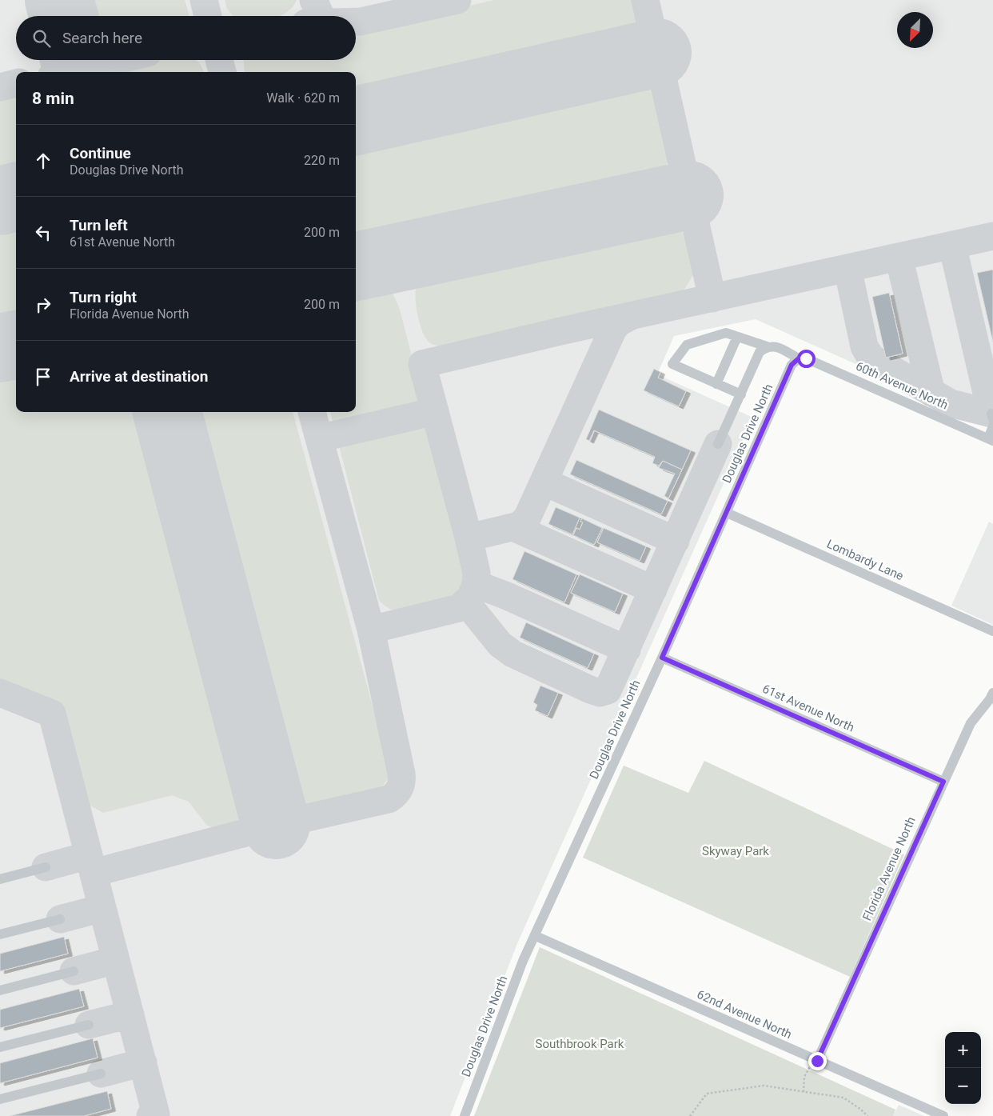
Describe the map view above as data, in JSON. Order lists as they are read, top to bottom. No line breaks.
{"streets":{"street":["60th Avenue North","Douglas Drive North","Lombardy Lane","61st Avenue North","Florida Avenue North","62nd Avenue North"]},"crossings":[["60th Avenue North","Douglas Drive North"],["Douglas Drive North","Lombardy Lane"],["Douglas Drive North","61st Avenue North"],["Douglas Drive North","62nd Avenue North"],["61st Avenue North","Florida Avenue North"],["Florida Avenue North","62nd Avenue North"]],"parks":["Skyway Park","Southbrook Park"],"north":"bottom left","page":{"search":"Search here","heading":["8 min","Walk · 620 m"],"list":[["Continue","Douglas Drive North","220 m"],["Turn left","61st Avenue North","200 m"],["Turn right","Florida Avenue North","200 m"],"Arrive at destination"],"map_buttons":["+","−"]}}
